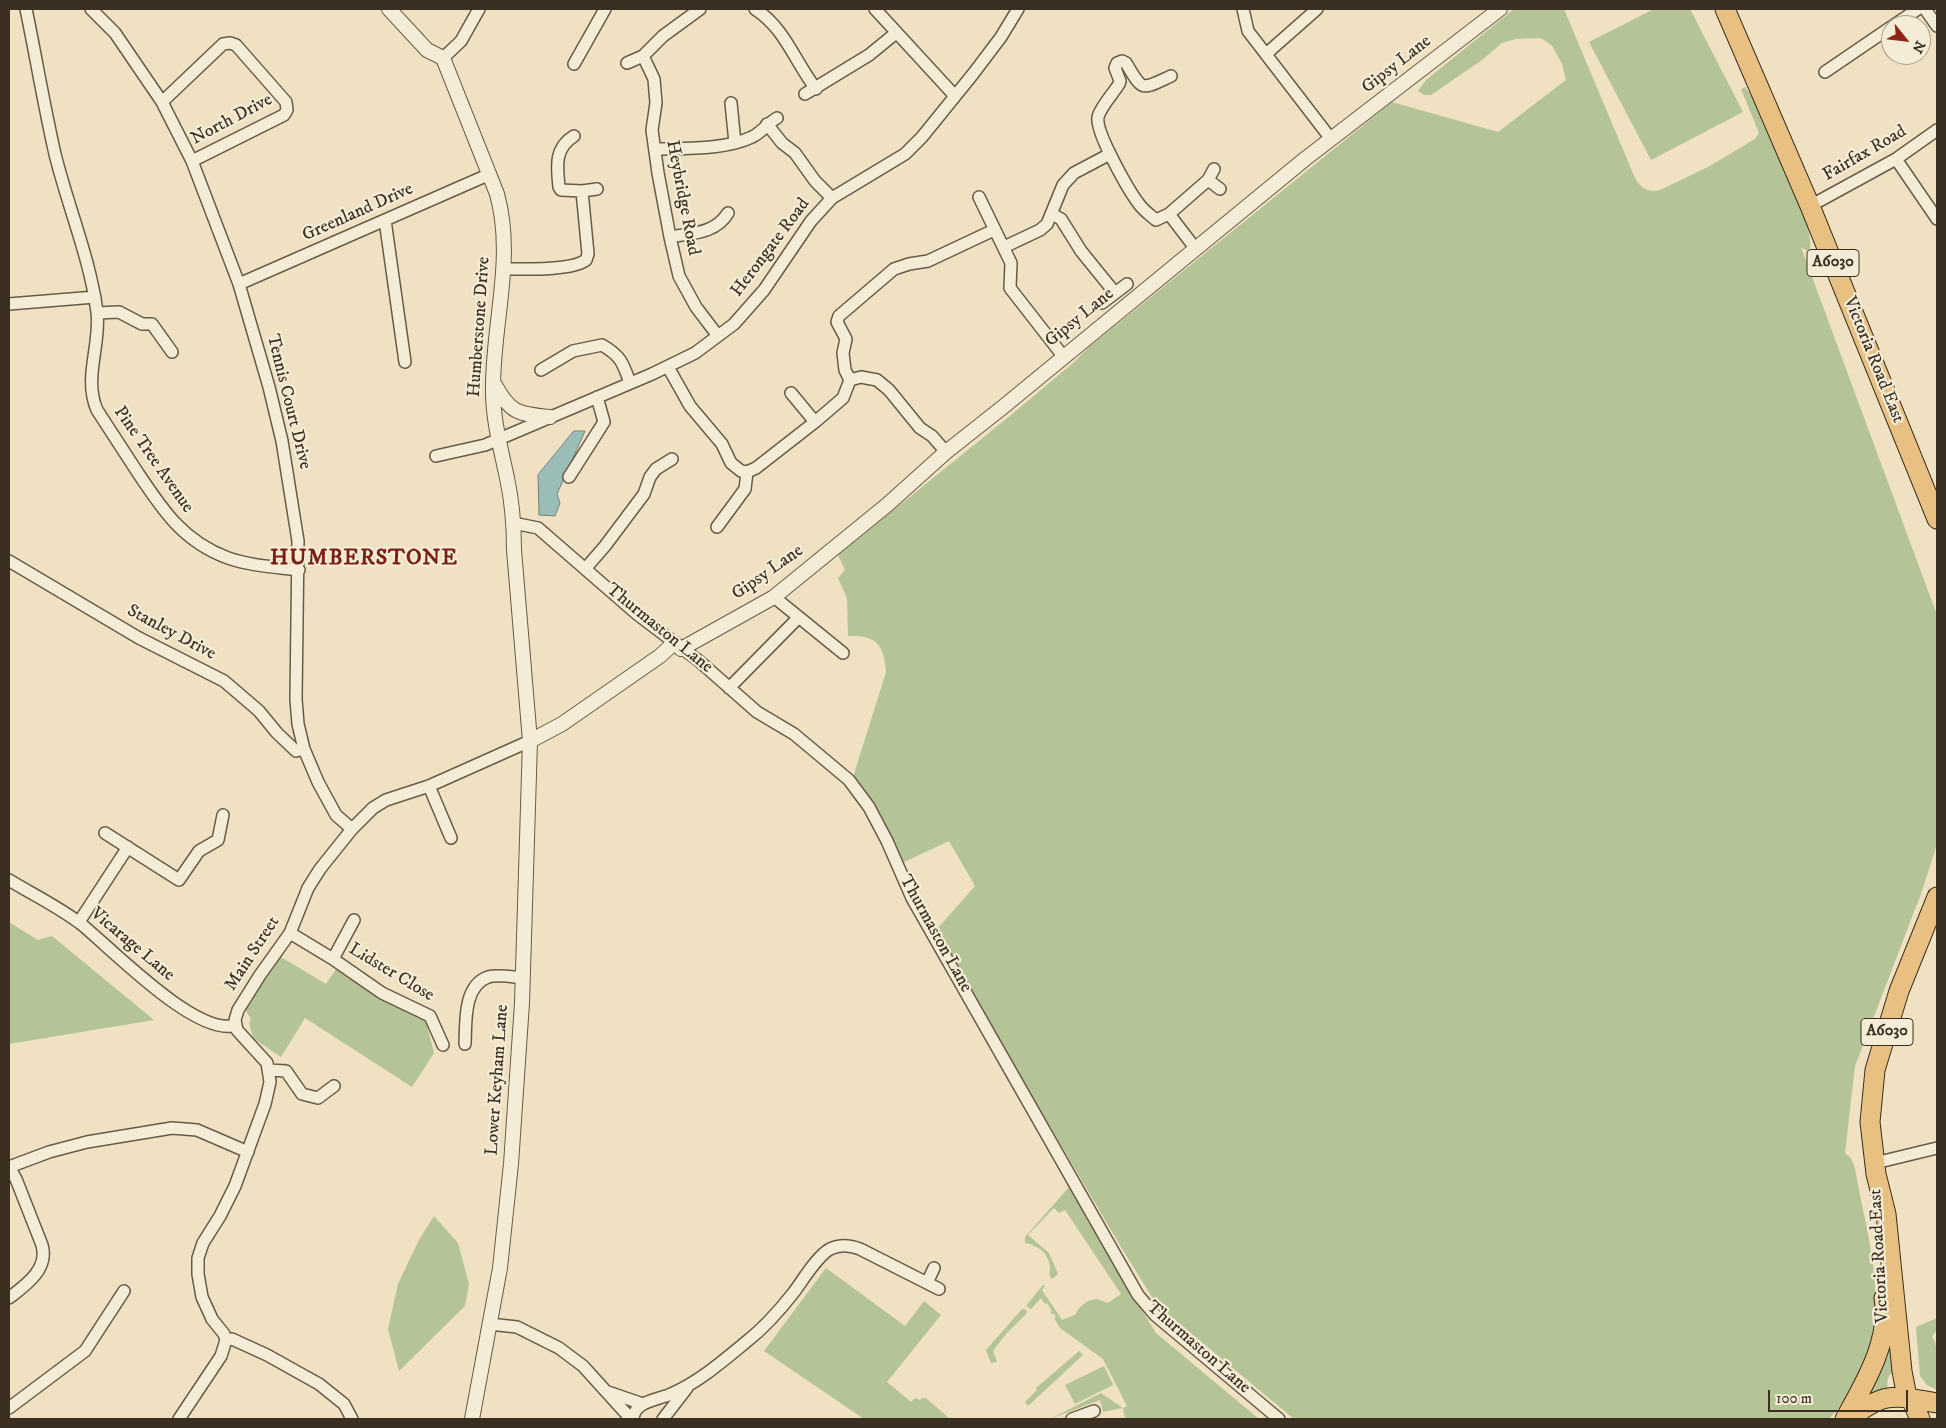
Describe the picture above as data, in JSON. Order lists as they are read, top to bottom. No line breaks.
{"streets":{"highway":["A6030","Victoria Road East"],"street":["Gipsy Lane","North Drive","Fairfax Road","Heybridge Road","Greenland Drive","Herongate Road","Humberstone Drive","Tennis Court Drive","Pine Tree Avenue","Thurmaston Lane","Stanley Drive","Vicarage Lane","Main Street","Lidster Close","Lower Keyham Lane"]},"crossings":[["Gipsy Lane","Humberstone Drive"],["Gipsy Lane","Thurmaston Lane"],["Gipsy Lane","Main Street"],["Gipsy Lane","Lower Keyham Lane"],["North Drive","Tennis Court Drive"],["Fairfax Road","Victoria Road East"],["Heybridge Road","Herongate Road"],["Greenland Drive","Humberstone Drive"],["Greenland Drive","Tennis Court Drive"],["Herongate Road","Humberstone Drive"],["Humberstone Drive","Thurmaston Lane"],["Humberstone Drive","Main Street"],["Humberstone Drive","Lower Keyham Lane"],["Tennis Court Drive","Pine Tree Avenue"],["Tennis Court Drive","Stanley Drive"],["Tennis Court Drive","Main Street"],["Vicarage Lane","Main Street"],["Main Street","Lidster Close"],["Main Street","Lower Keyham Lane"]],"districts":["HUMBERSTONE"],"scale_bar":"100 m","north":"bottom right"}
